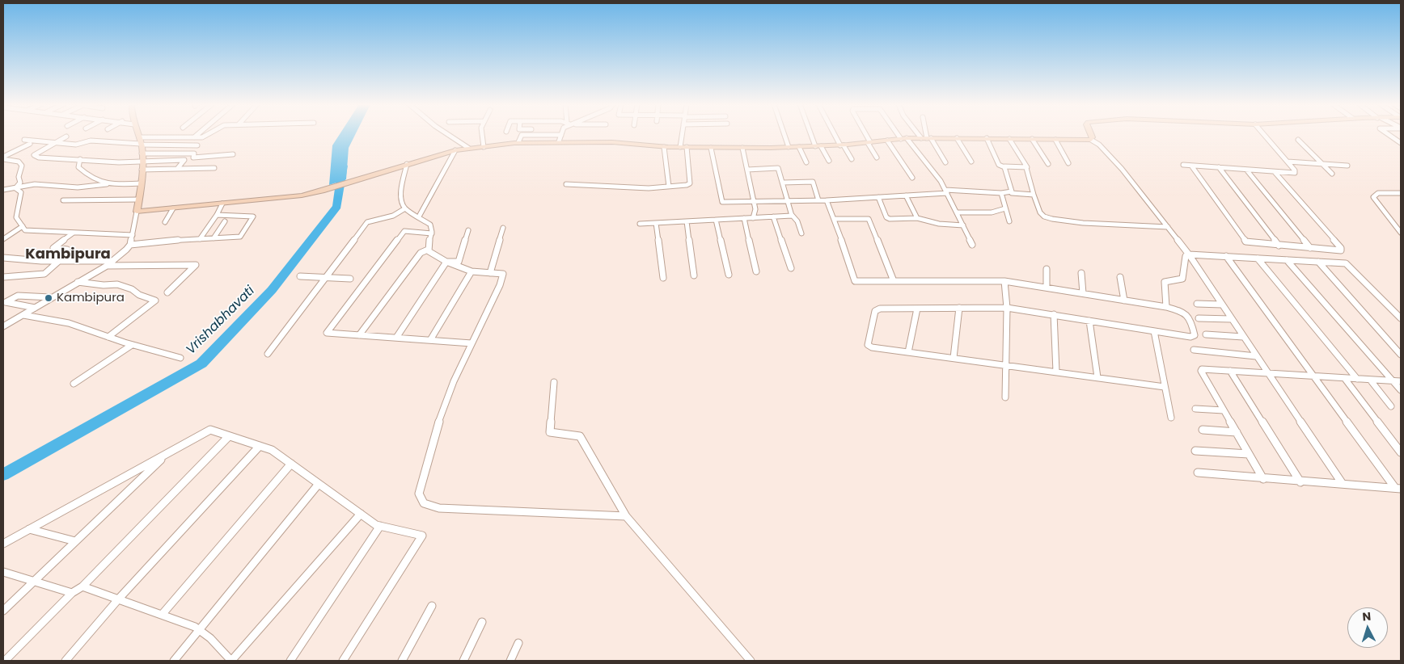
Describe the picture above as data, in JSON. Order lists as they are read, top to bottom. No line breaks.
{"districts":["Kambipura"],"water":["Vrishabhavati"],"places":["Kambipura"],"north":"top"}
